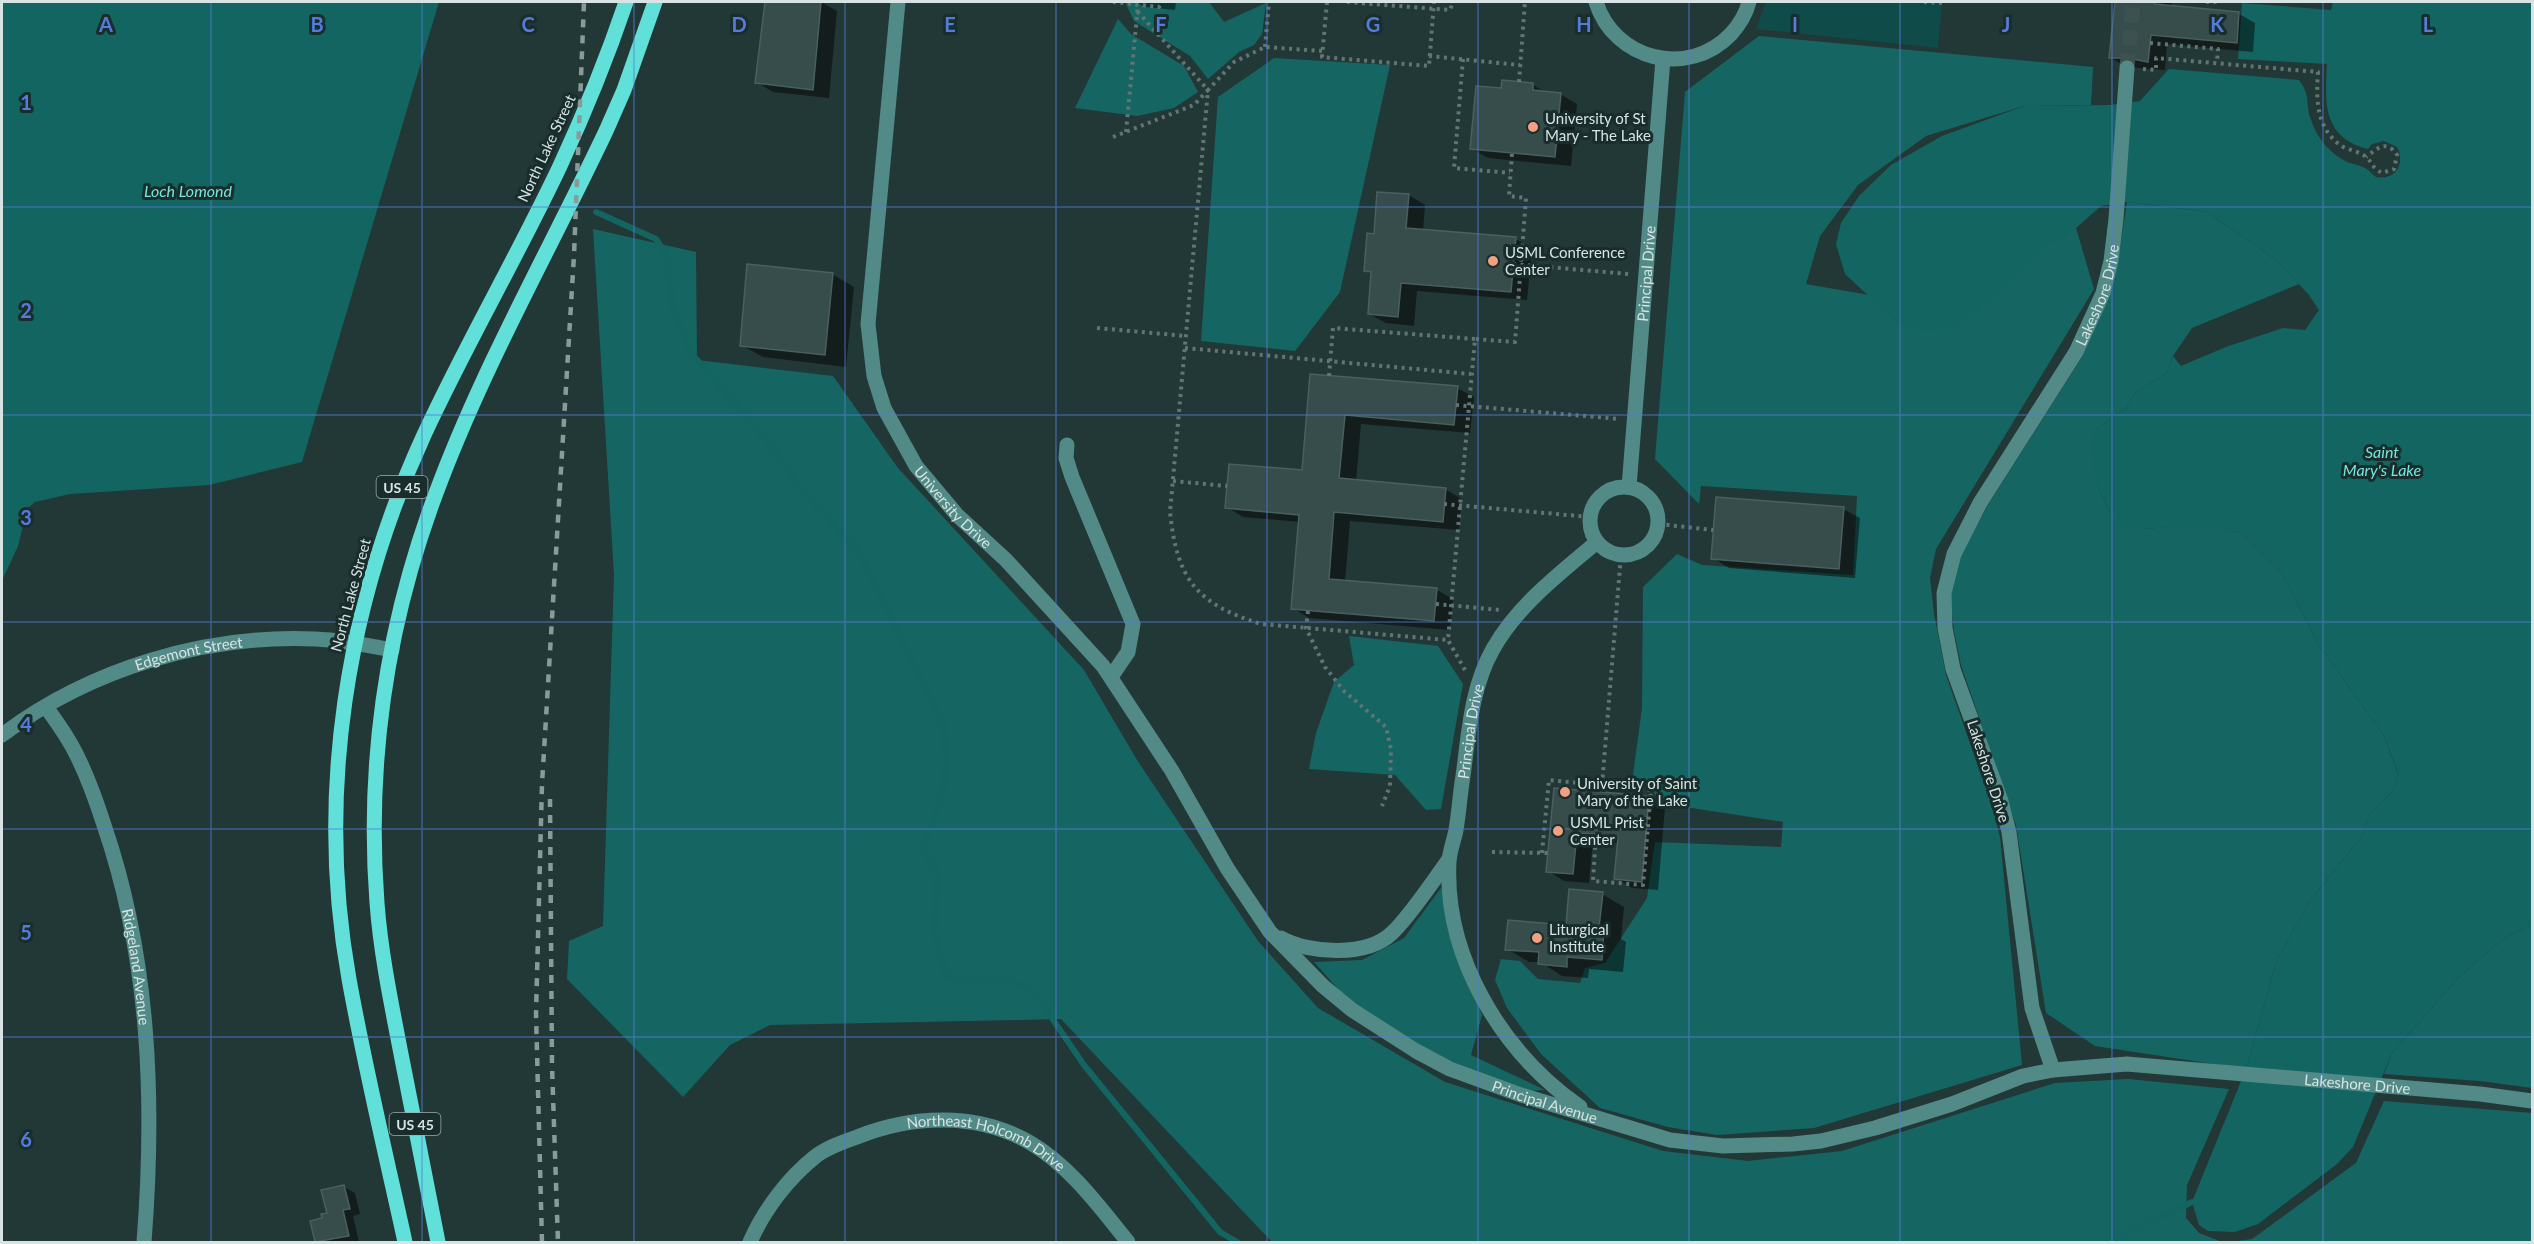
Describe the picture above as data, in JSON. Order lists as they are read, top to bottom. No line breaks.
{"streets":{"main road":["North Lake Street","US 45"],"street":["Principal Drive","Lakeshore Drive","University Drive","Edgemont Street","Ridgeland Avenue","Principal Avenue","Northeast Holcomb Drive"]},"crossings":[["North Lake Street","Edgemont Street"],["Principal Drive","Principal Avenue"],["US 45","Edgemont Street"],["University Drive","Principal Avenue"],["Edgemont Street","Ridgeland Avenue"]],"water":["Loch Lomond","Saint Mary's Lake"],"places":["University of St Mary - The Lake","USML Conference Center","University of Saint Mary of the Lake","USML Prist Center","Liturgical Institute"],"grid":{"columns":["A","B","C","D","E","F","G","H","I","J","K","L"],"rows":["1","2","3","4","5","6"]}}
